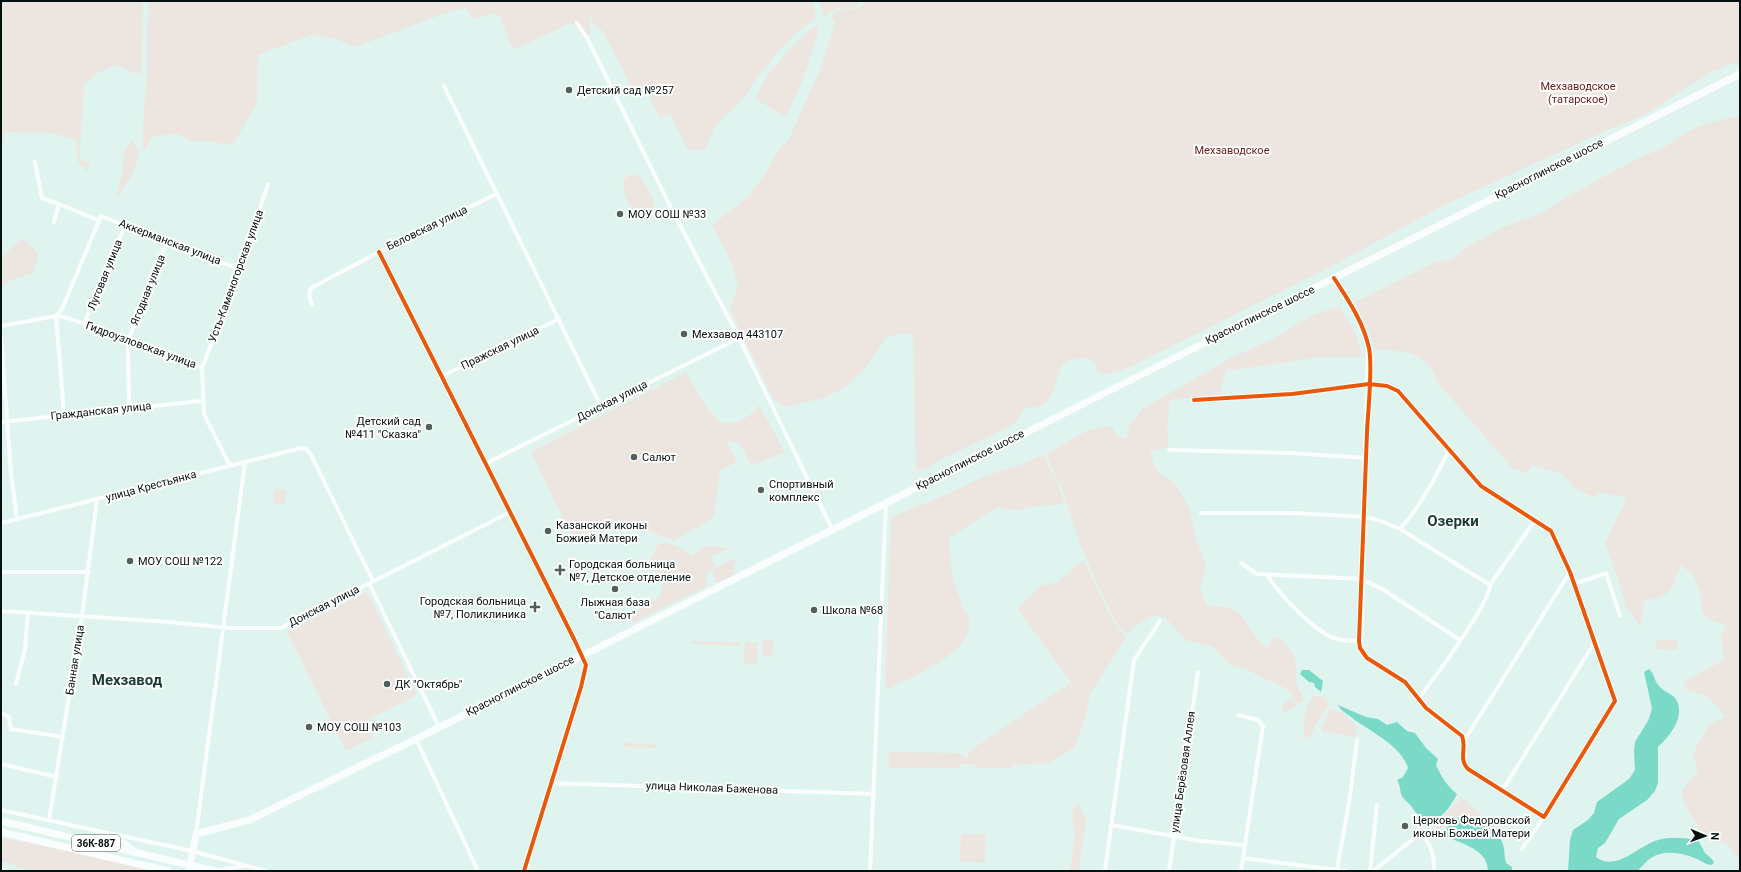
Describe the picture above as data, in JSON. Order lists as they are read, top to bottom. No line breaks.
{"streets":{"main road":["Красноглинское шоссе","36К-887"],"street":["Беловская улица","Аккерманская улица","Луговая улица","Усть-Каменогорская улица","Ягодная улица","Гидроузловская улица","Пражская улица","Донская улица","Гражданская улица","улица Крестьянка","Банная улица","улица Берёзовая Аллея","улица Николая Баженова"]},"crossings":[["Аккерманская улица","Луговая улица"],["Аккерманская улица","Усть-Каменогорская улица"],["Аккерманская улица","Ягодная улица"],["Луговая улица","Гидроузловская улица"],["Усть-Каменогорская улица","Гидроузловская улица"],["Ягодная улица","Гидроузловская улица"],["Ягодная улица","Гражданская улица"],["Гидроузловская улица","Гражданская улица"],["Гидроузловская улица","улица Крестьянка"],["Донская улица","улица Крестьянка"],["Донская улица","Банная улица"],["улица Крестьянка","Банная улица"]],"districts":["Озерки","Мехзавод"],"parks":["Мехзаводское (татарское)","Мехзаводское"],"places":{"other":["Детский сад №257","МОУ СОШ №33","Мехзавод 443107","Детский сад №411 \"Сказка\"","Салют","Спортивный комплекс","Казанской иконы Божией Матери","МОУ СОШ №122","Лыжная база \"Салют\"","Школа №68","ДК \"Октябрь\"","МОУ СОШ №103","Церковь Федоровской иконы Божьей Матери"],"health":["Городская больница №7, Детское отделение","Городская больница №7, Поликлиника"]},"north":"right"}
